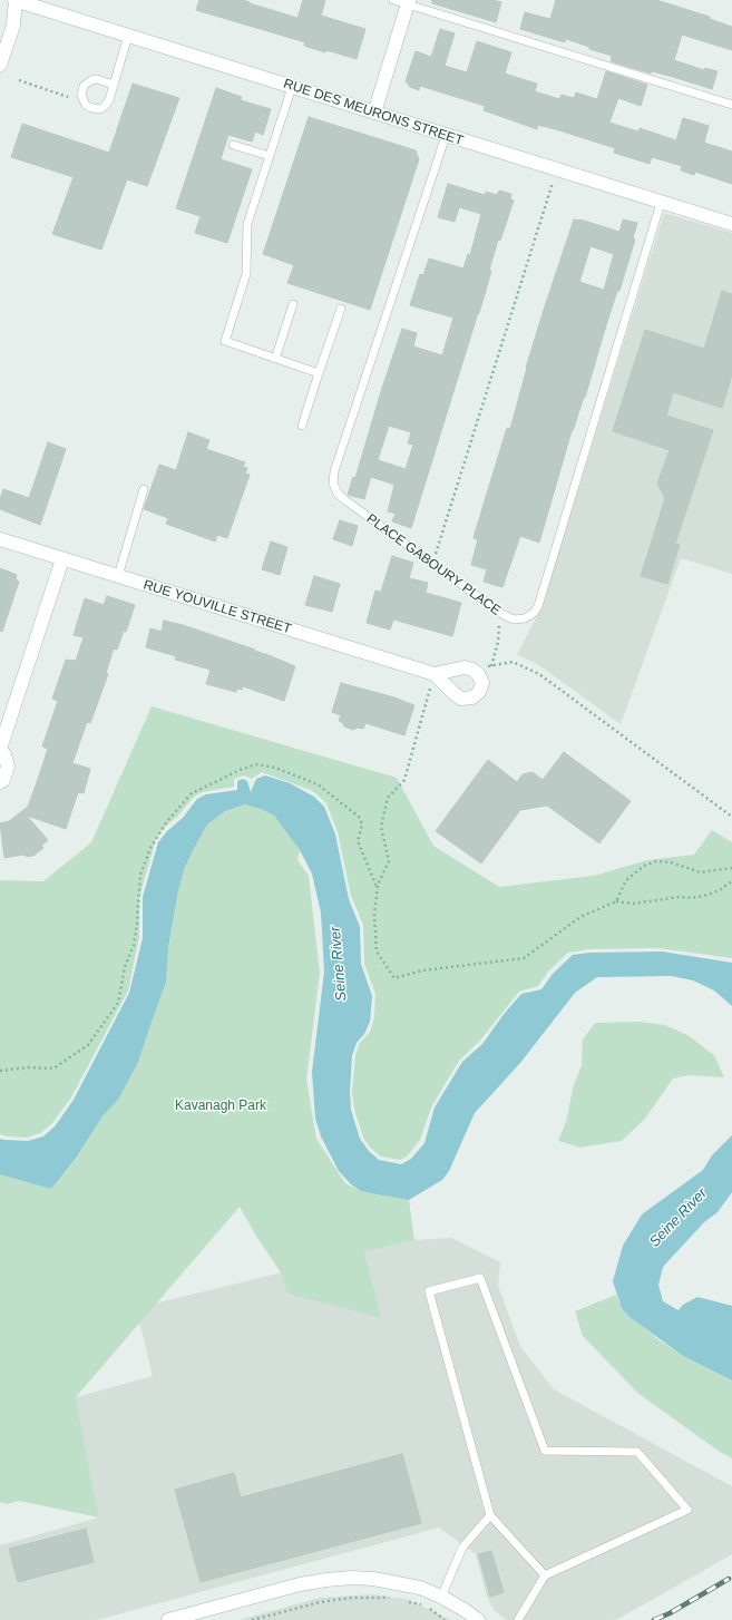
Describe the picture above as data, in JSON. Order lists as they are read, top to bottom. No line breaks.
{"streets":{"street":["RUE DES MEURONS STREET","RUE YOUVILLE STREET"],"lane":["PLACE GABOURY PLACE"]},"crossings":[["RUE DES MEURONS STREET","PLACE GABOURY PLACE"]],"water":["Seine River"],"parks":["Kavanagh Park"]}
